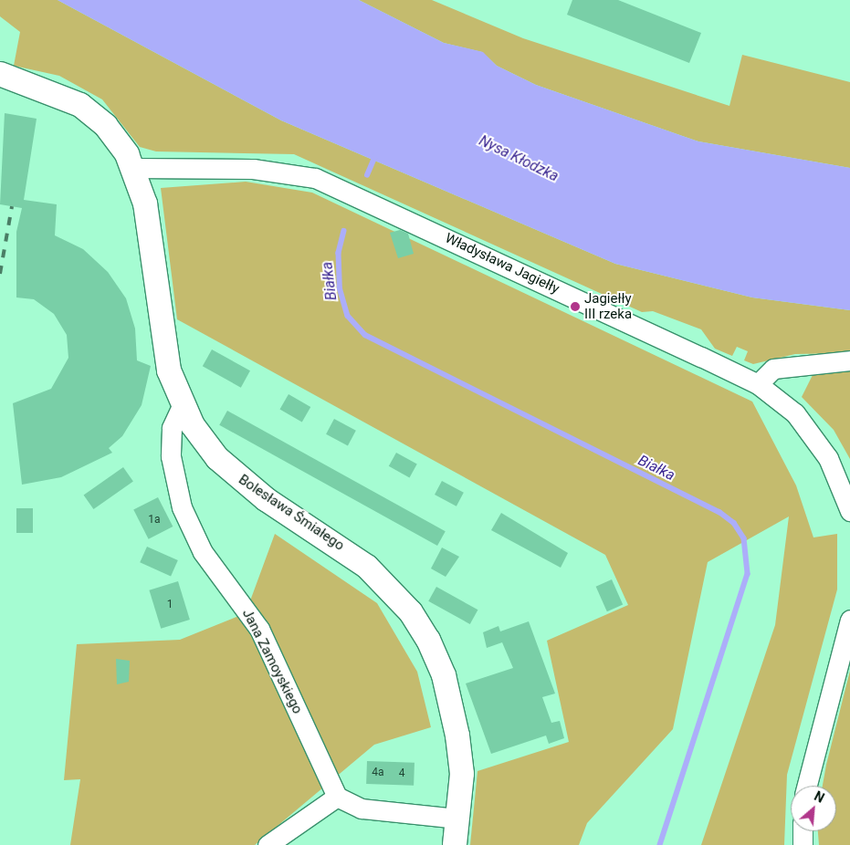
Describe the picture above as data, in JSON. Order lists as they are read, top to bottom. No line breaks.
{"streets":{"street":["Władysława Jagiełły","Bolesława Śmiałego","Jana Zamoyskiego"]},"crossings":[["Władysława Jagiełły","Bolesława Śmiałego"],["Bolesława Śmiałego","Jana Zamoyskiego"]],"water":["Nysa Kłodzka","Białka"],"places":["Jagiełły III rzeka"],"house_numbers":["1a","1","4a","4"],"north":"top right"}
